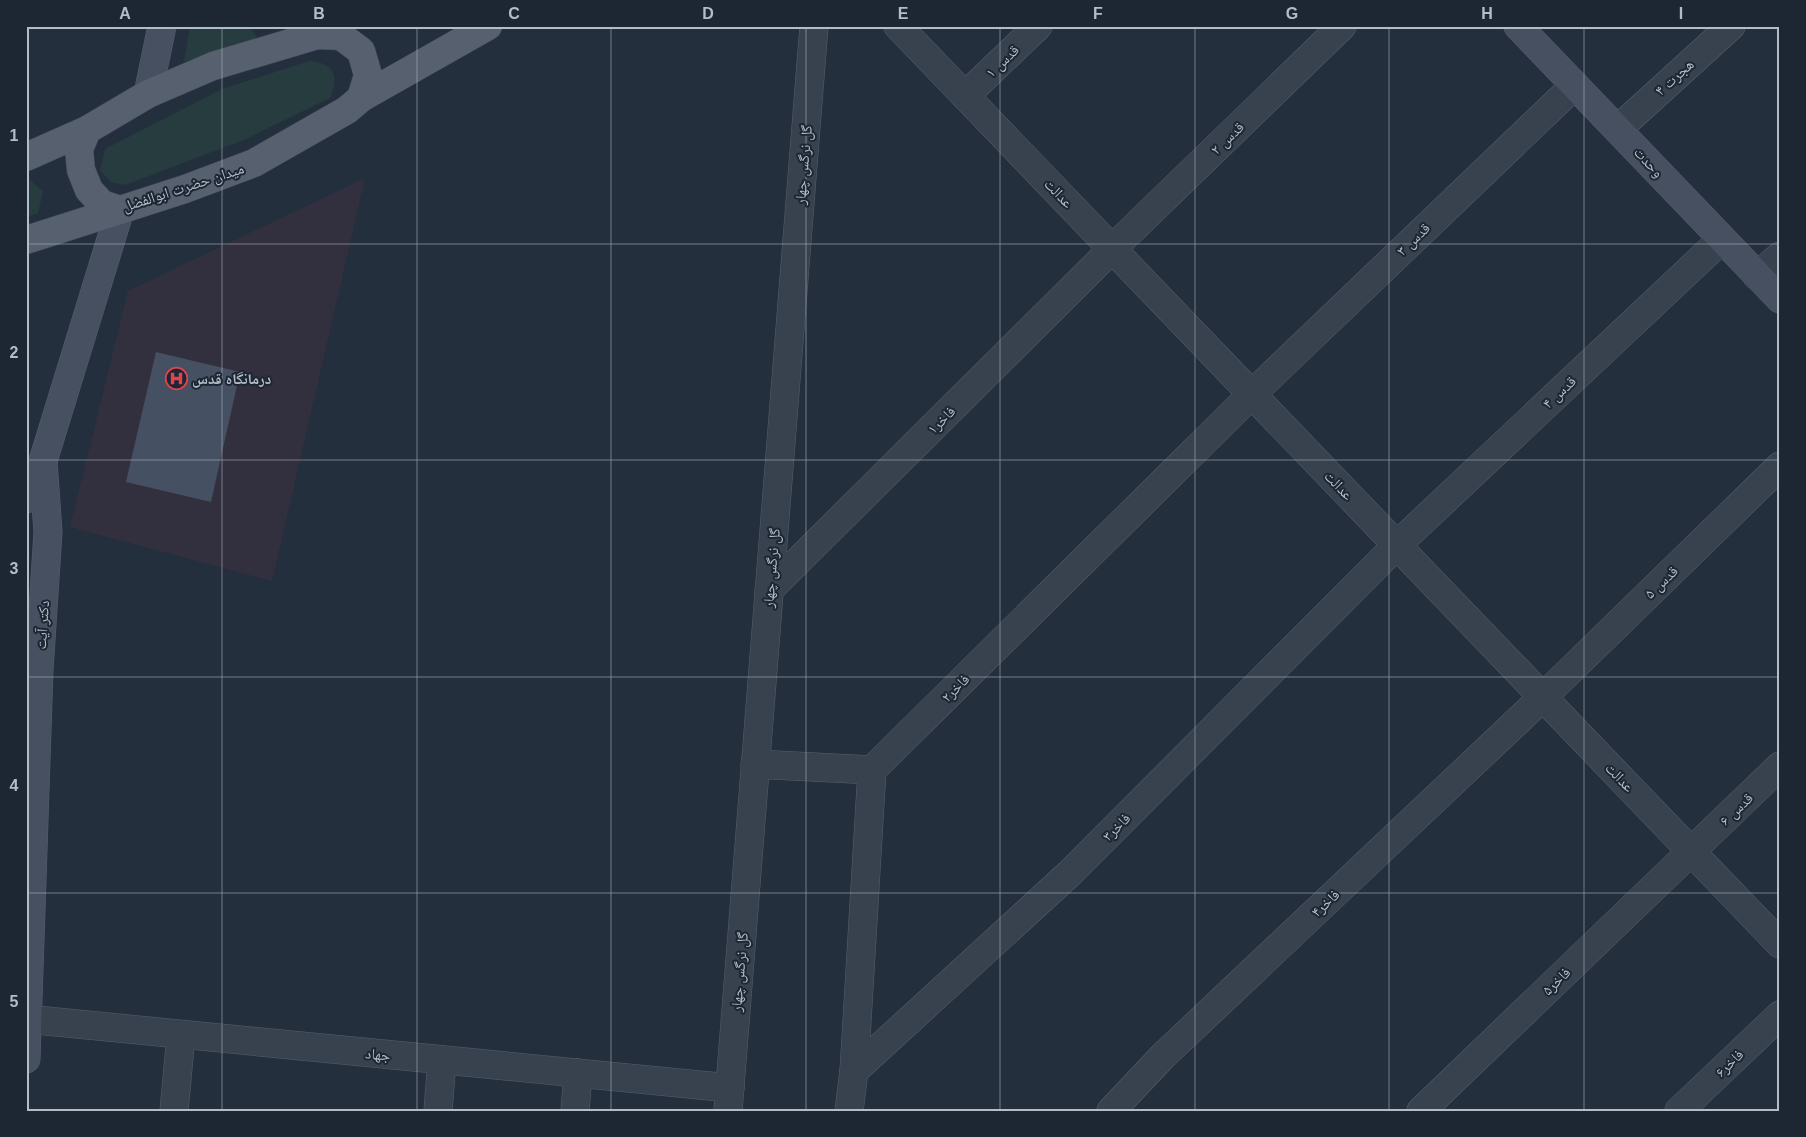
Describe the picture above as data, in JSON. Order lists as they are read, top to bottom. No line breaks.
{"streets":{"main road":["میدان حضرت ابوالفضل"],"street":["قدس ۱","هجرت ۴","قدس ۲","وحدت","گل نرگس چهار","عدالت","قدس ۳","قدس ۴","فاخر۱","قدس ۵","دکتر آیت","فاخر۲","قدس ۶","فاخر۳","فاخر۴","فاخر۵","جهاد","فاخر۶"]},"crossings":[["قدس ۱","عدالت"],["هجرت ۴","وحدت"],["قدس ۲","عدالت"],["قدس ۲","فاخر۱"],["وحدت","قدس ۳"],["وحدت","قدس ۴"],["گل نرگس چهار","فاخر۱"],["گل نرگس چهار","جهاد"],["میدان حضرت ابوالفضل","دکتر آیت"],["عدالت","قدس ۳"],["عدالت","قدس ۴"],["عدالت","فاخر۱"],["عدالت","قدس ۵"],["عدالت","فاخر۲"],["عدالت","قدس ۶"],["عدالت","فاخر۳"],["عدالت","فاخر۴"],["عدالت","فاخر۵"],["قدس ۳","فاخر۲"],["قدس ۴","فاخر۳"],["قدس ۵","فاخر۴"],["دکتر آیت","جهاد"],["قدس ۶","فاخر۵"]],"places":{"hospital":["درمانگاه قدس"]},"grid":{"columns":["A","B","C","D","E","F","G","H","I"],"rows":["1","2","3","4","5"]}}
